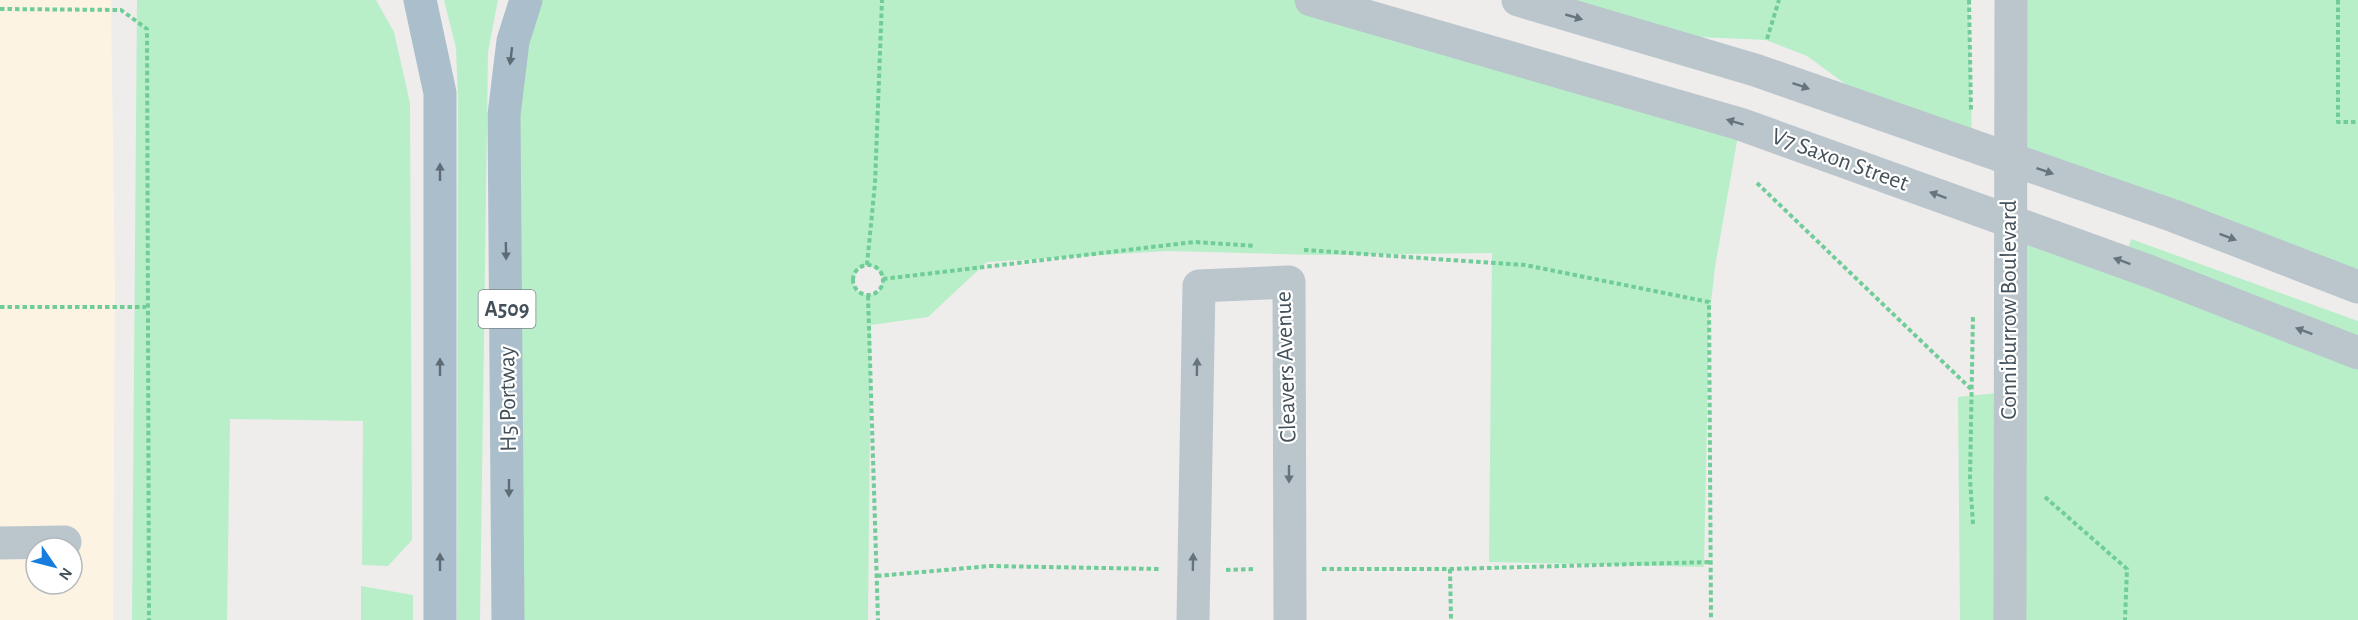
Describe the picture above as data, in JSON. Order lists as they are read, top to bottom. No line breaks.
{"streets":{"main road":["A509","H5 Portway"],"street":["V7 Saxon Street","Conniburrow Boulevard","Cleavers Avenue"]},"north":"bottom right"}
